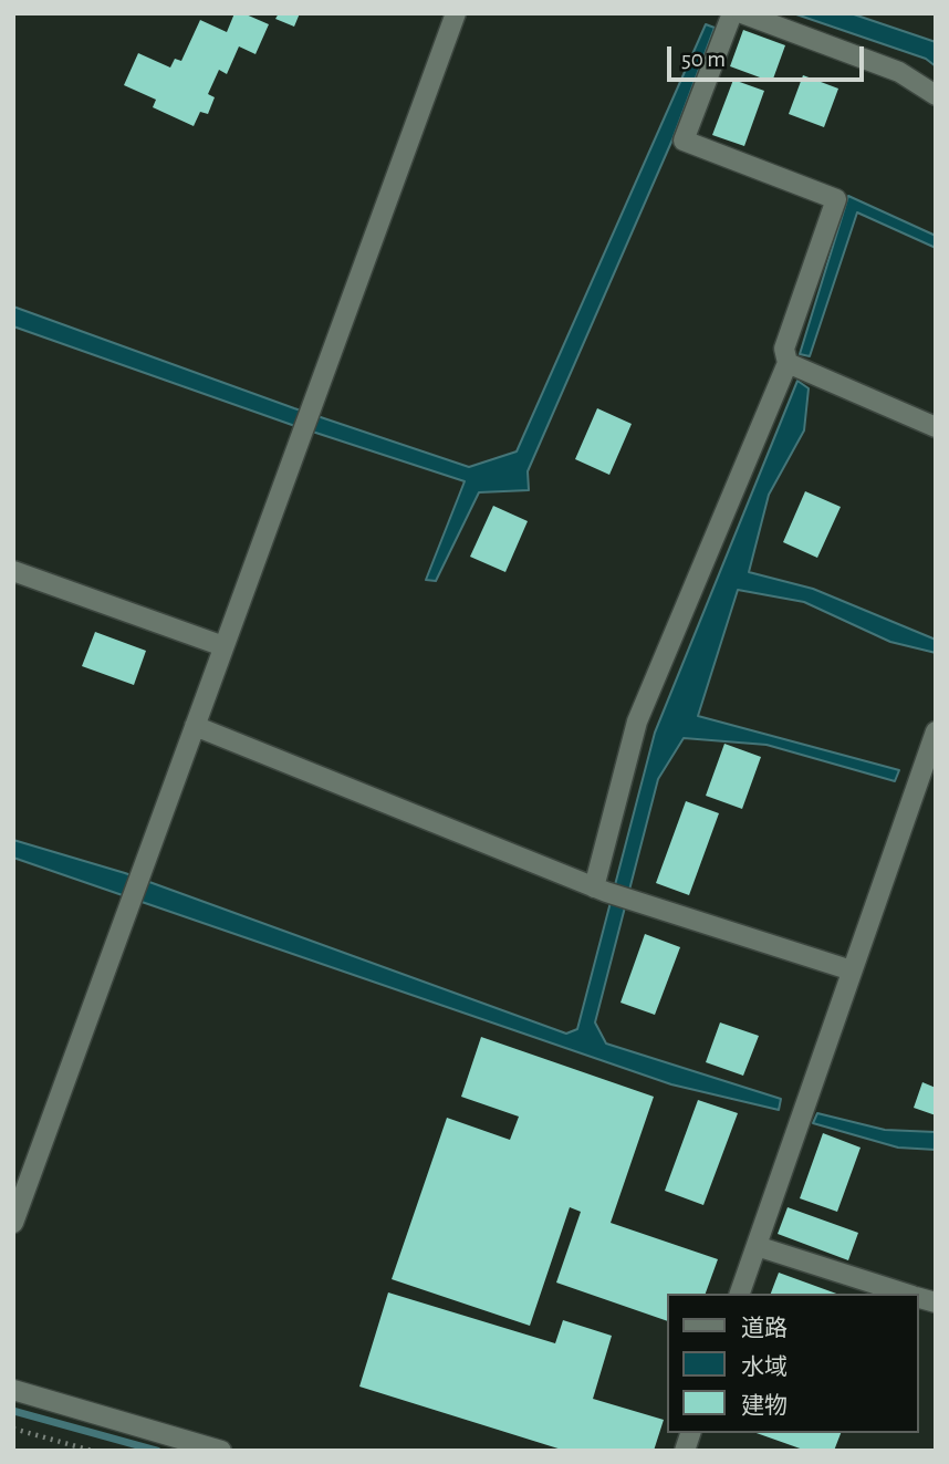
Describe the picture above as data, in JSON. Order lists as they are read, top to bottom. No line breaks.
{"legend":["道路","水域","建物"],"scale_bar":"50 m"}
